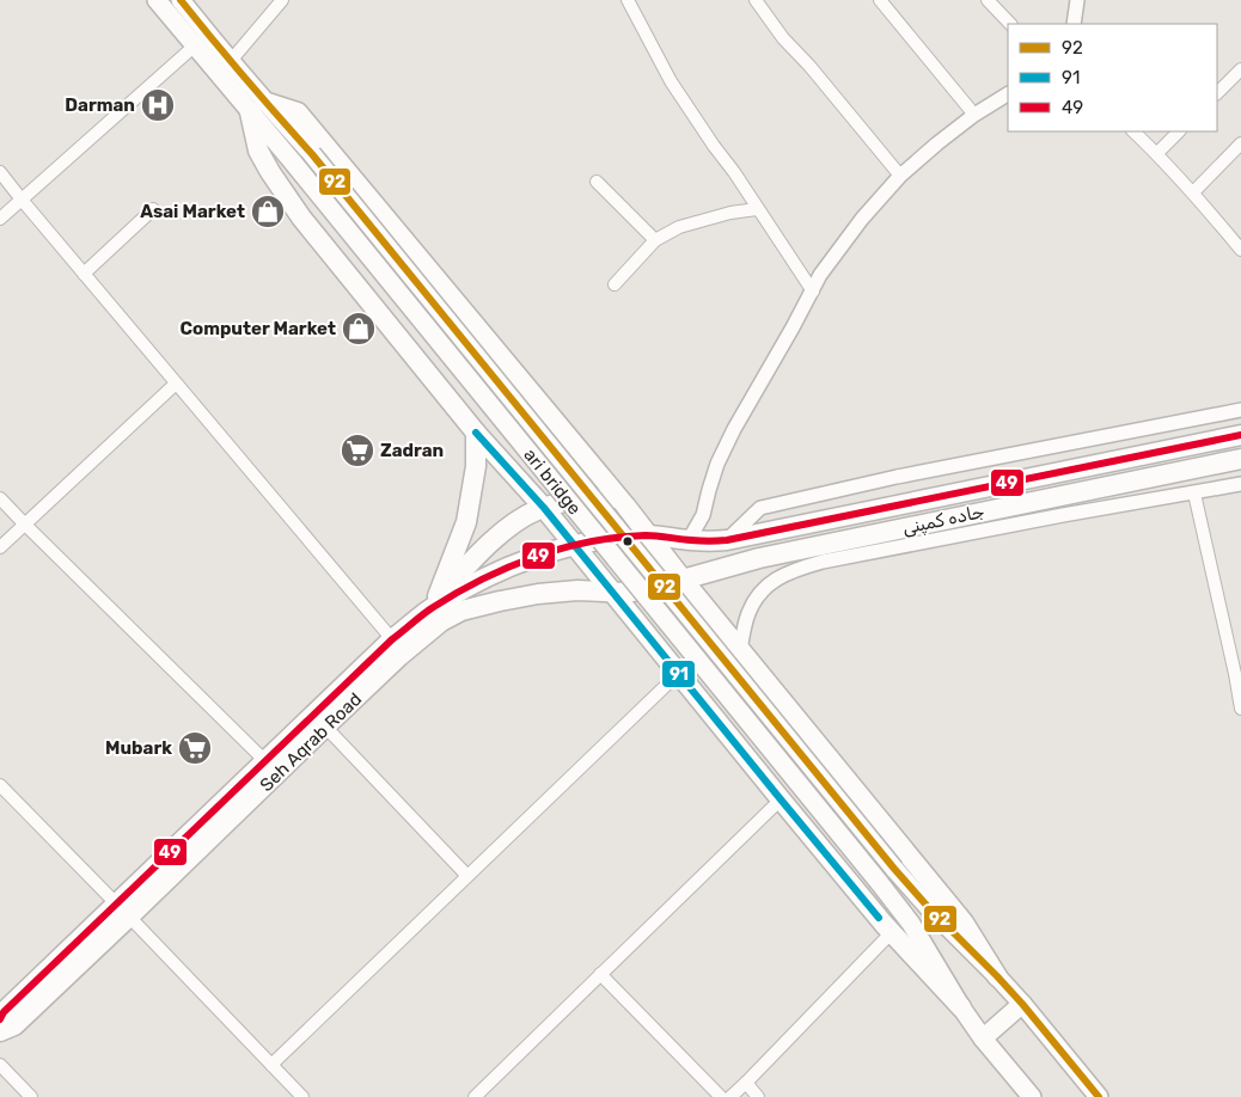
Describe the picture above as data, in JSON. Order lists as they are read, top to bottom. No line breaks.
{"streets":{"highway":["جاده کمپنی","Seh Aqrab Road"],"main road":["ari bridge"]},"crossings":[["جاده کمپنی","Seh Aqrab Road"]],"places":{"hospital":["Darman"],"shop":["Asai Market","Computer Market"],"supermarket":["Zadran","Mubark"]},"lines":["transit line 92","transit line 91","transit line 49"],"legend":["92","91","49"]}
